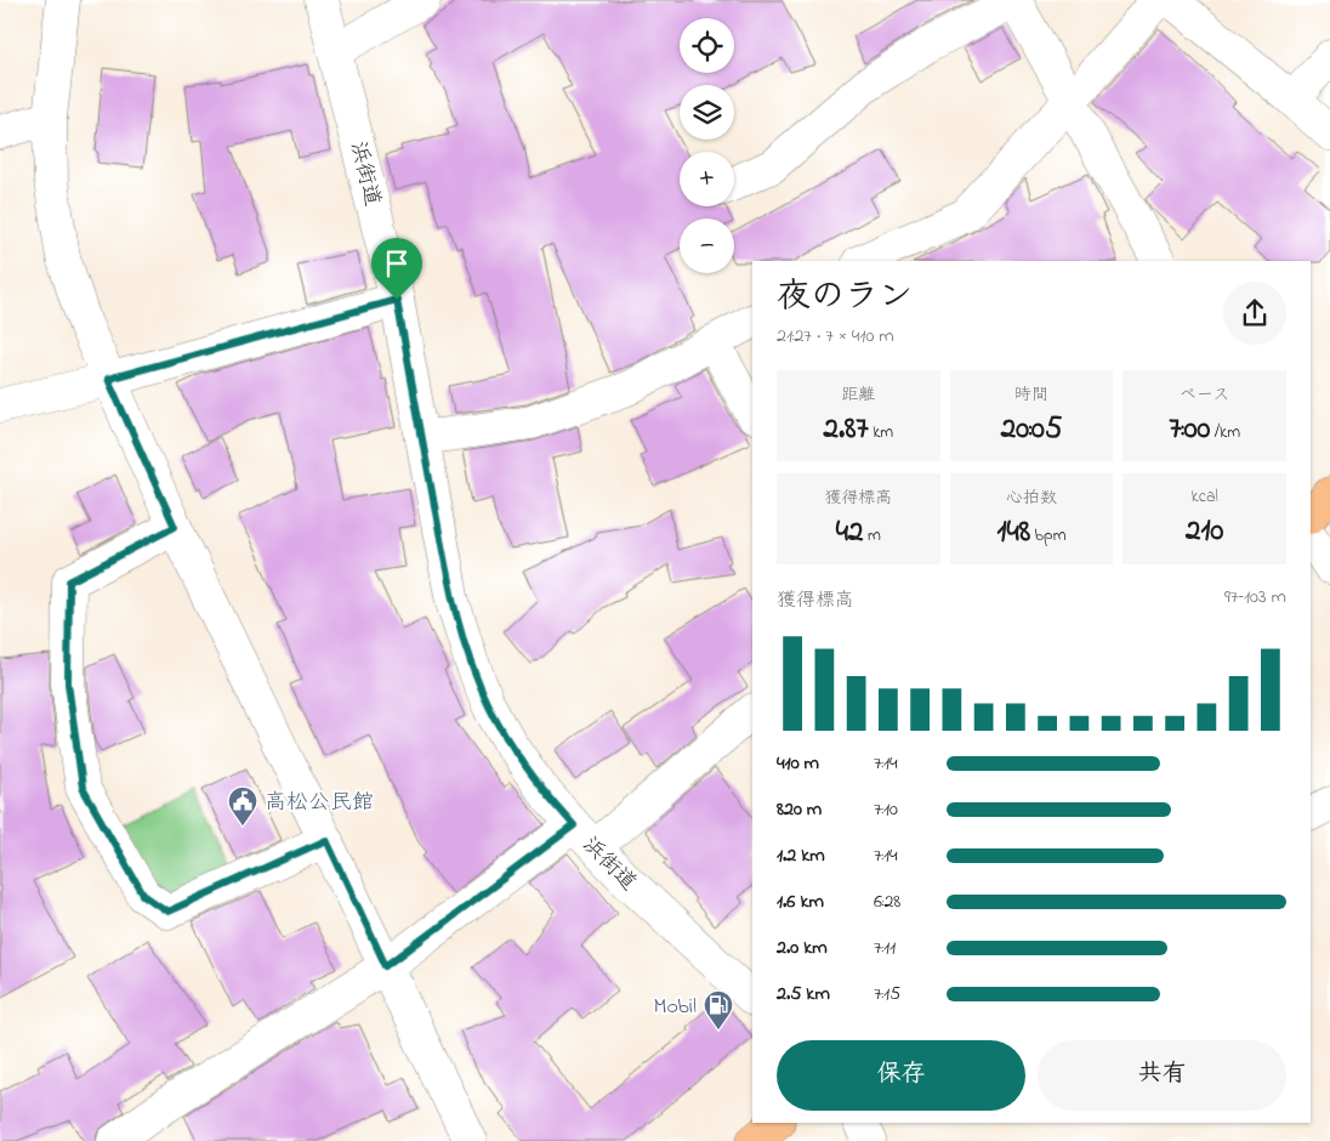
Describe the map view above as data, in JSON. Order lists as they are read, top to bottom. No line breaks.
{"streets":{"street":["浜街道"]},"places":{"public building":["高松公民館"],"fuel station":["Mobil"]},"page":{"map_buttons":["+","−"],"heading":["夜のラン","21:27 · 7 × 410 m"],"stats":[["距離","2.87 km"],["時間","20:05"],["ペース","7:00 /km"],["獲得標高","42 m"],["心拍数","148 bpm"],["kcal","210"]],"chart":["獲得標高","97–103 m"],"list":[{"name":"410 m","note":"7:14"},{"name":"820 m","note":"7:10"},{"name":"1.2 km","note":"7:14"},{"name":"1.6 km","note":"6:28"},{"name":"2.0 km","note":"7:11"},{"name":"2.5 km","note":"7:15"}],"buttons":["保存","共有"]}}
